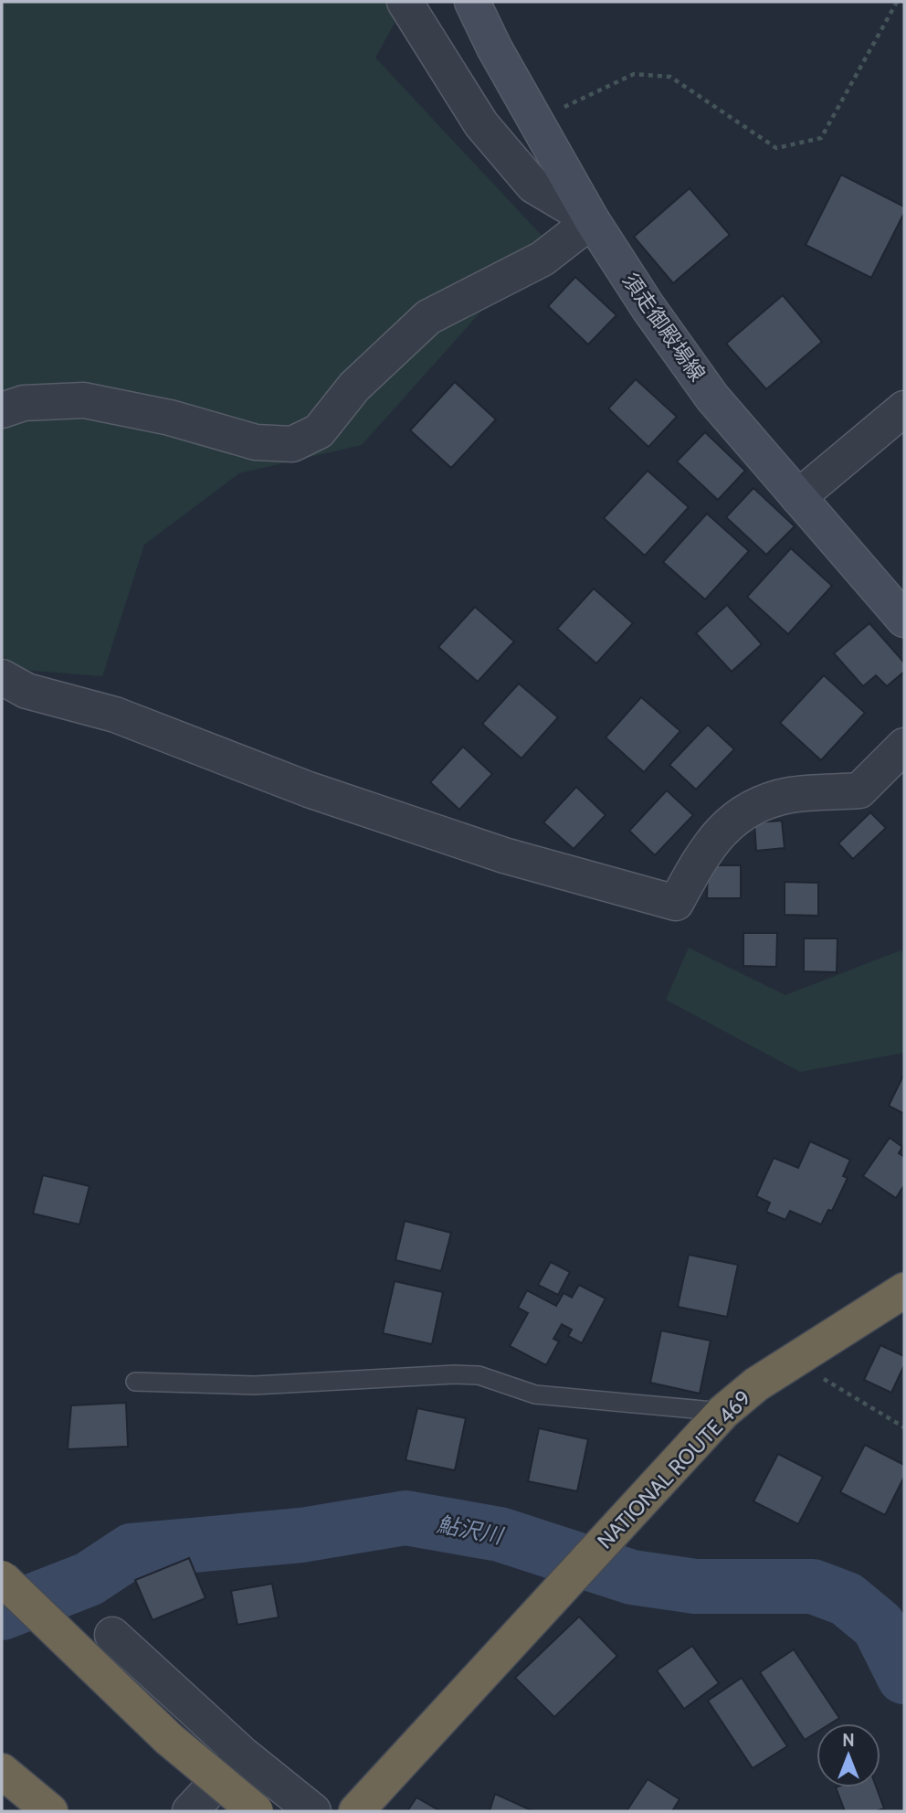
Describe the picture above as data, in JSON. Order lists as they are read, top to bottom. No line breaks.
{"streets":{"highway":["NATIONAL ROUTE 469"],"main road":["須走御殿場線"]},"water":["鮎沢川"],"north":"top"}
